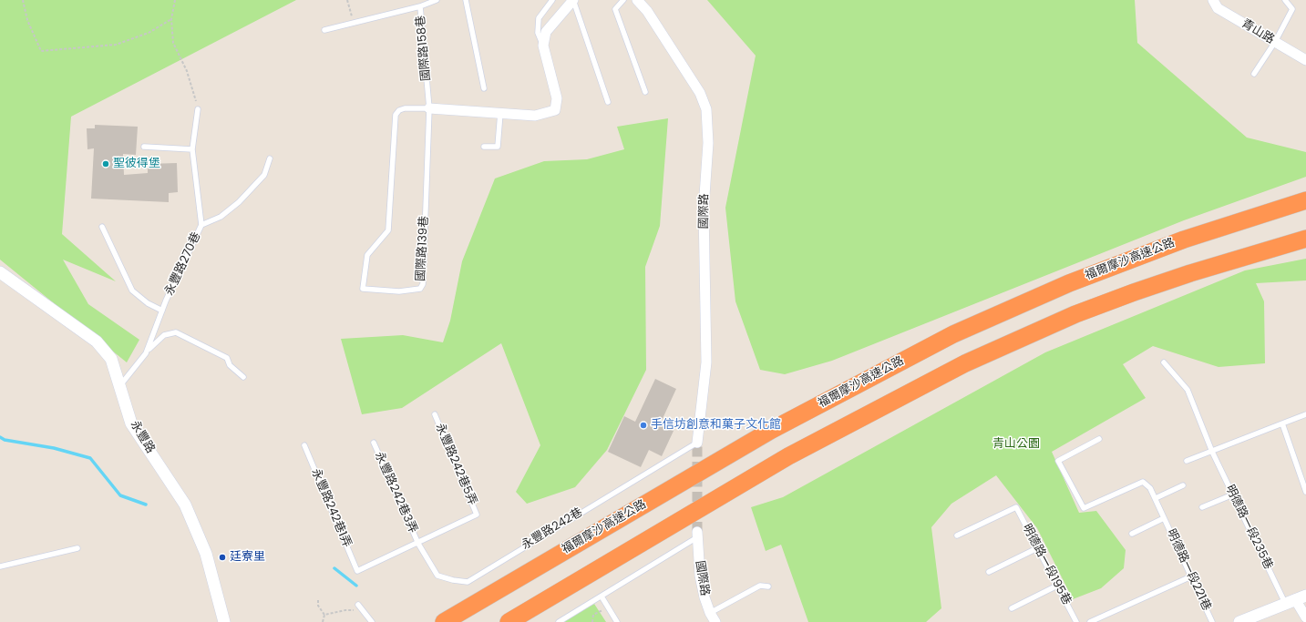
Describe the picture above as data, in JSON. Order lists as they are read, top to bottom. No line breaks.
{"streets":{"highway":["福爾摩沙高速公路"],"street":["青山路","國際路","永豐路"],"lane":["國際路158巷","國際路139巷","永豐路270巷","永豐路242巷5弄","永豐路242巷3弄","永豐路242巷1弄","明德路一段235巷","永豐路242巷","明德路一段195巷","明德路一段221巷"]},"crossings":[["國際路158巷","國際路139巷"],["國際路","永豐路242巷"],["永豐路270巷","永豐路"],["永豐路242巷5弄","永豐路242巷3弄"],["永豐路242巷5弄","永豐路242巷1弄"],["永豐路242巷5弄","永豐路242巷"],["永豐路242巷3弄","永豐路242巷1弄"],["永豐路242巷3弄","永豐路242巷"],["永豐路242巷1弄","永豐路242巷"]],"parks":["青山公園"],"places":["聖彼得堡","手信坊創意和菓子文化館","廷寮里"]}
